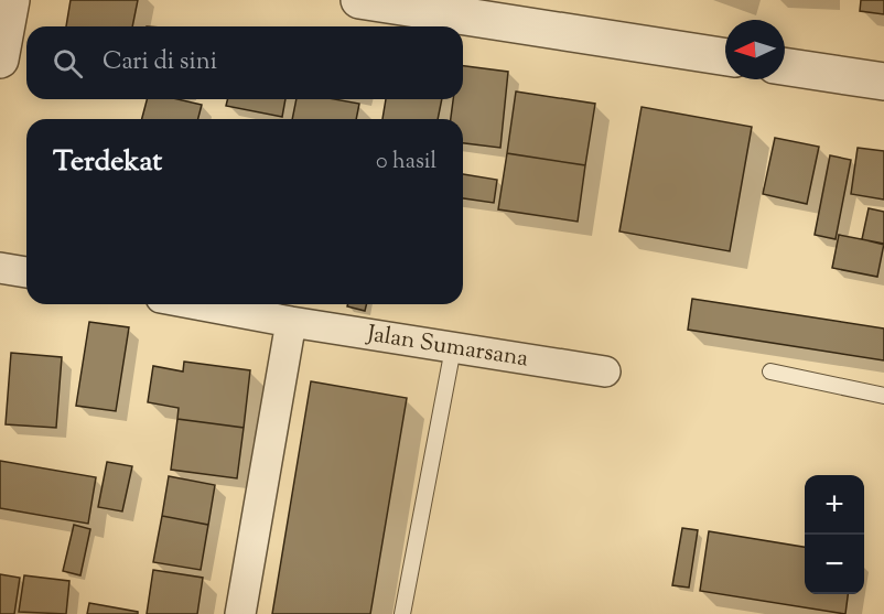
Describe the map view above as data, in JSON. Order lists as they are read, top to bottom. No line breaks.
{"streets":{"street":["Jalan Sumarsana"]},"north":"left","page":{"search":"Cari di sini","heading":["Terdekat","0 hasil"],"map_buttons":["+","−"]}}
